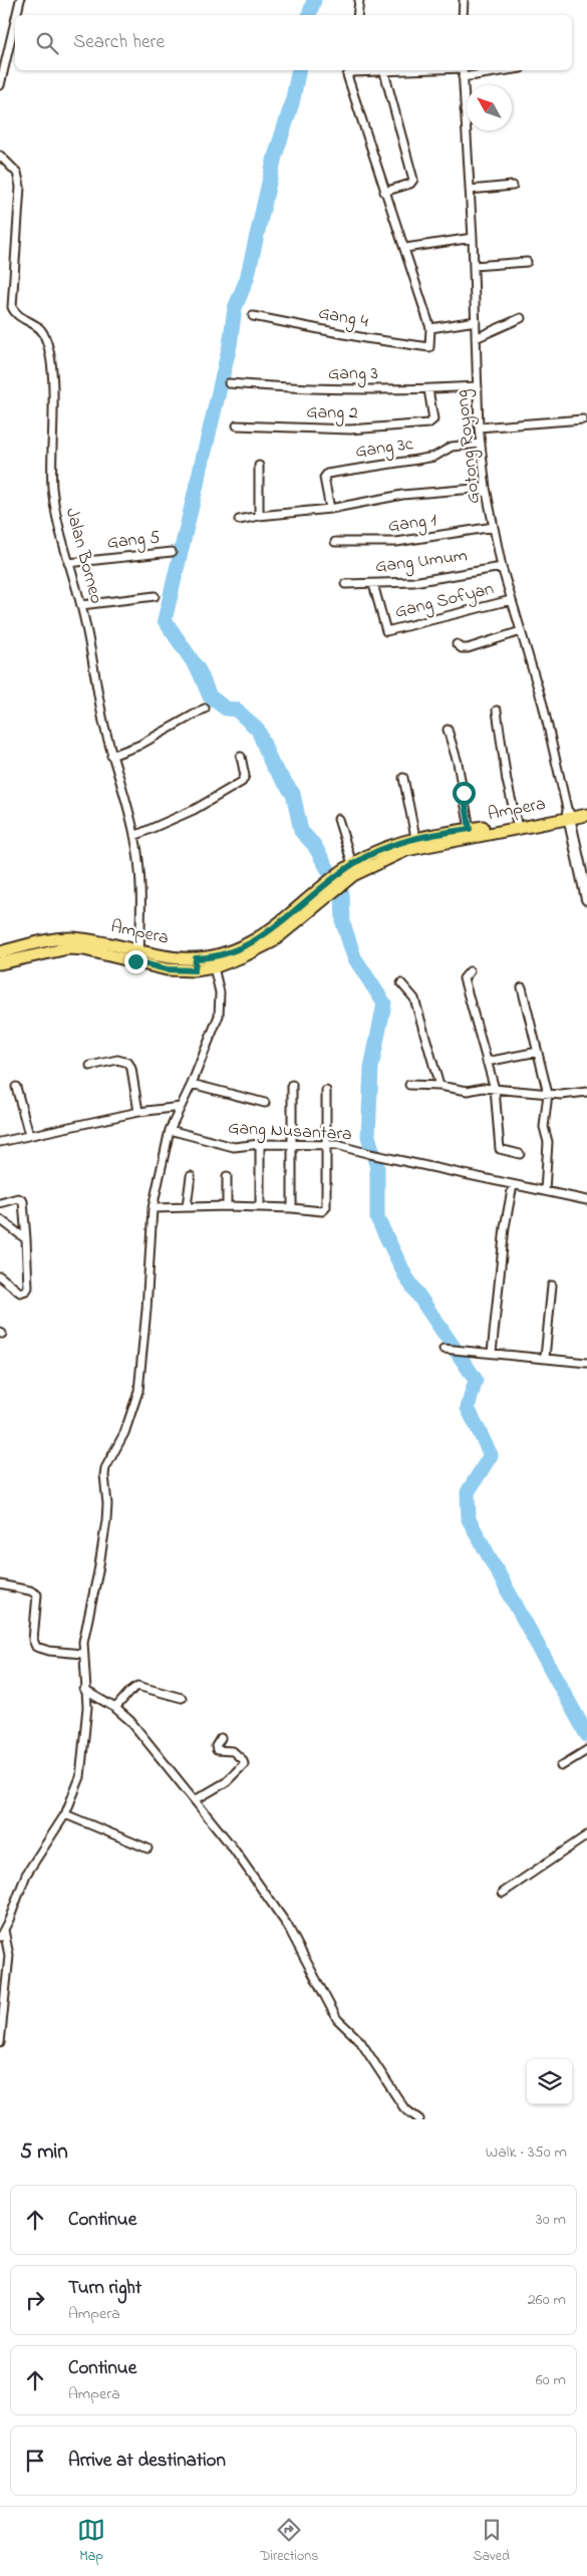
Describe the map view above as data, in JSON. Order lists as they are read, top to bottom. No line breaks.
{"streets":{"main road":["Ampera"],"street":["Gang 4","Gang 3","Gang 2","Gotong Royong","Gang 3c","Gang 1","Gang 5","Jalan Borneo","Gang Umum","Gang Sofyan","Gang Nusantara"]},"crossings":[["Gang 3","Gang 2"],["Gang 3","Gotong Royong"],["Gotong Royong","Gang 3c"],["Gotong Royong","Gang 1"],["Gotong Royong","Gang Umum"],["Gotong Royong","Gang Sofyan"],["Gotong Royong","Ampera"],["Gang 5","Jalan Borneo"],["Jalan Borneo","Ampera"],["Gang Umum","Gang Sofyan"]],"north":"top left","page":{"search":"Search here","heading":["5 min","Walk · 350 m"],"list":[["Continue","30 m"],["Turn right","Ampera","260 m"],["Continue","Ampera","60 m"],"Arrive at destination"],"nav":["Map","Directions","Saved"]}}
